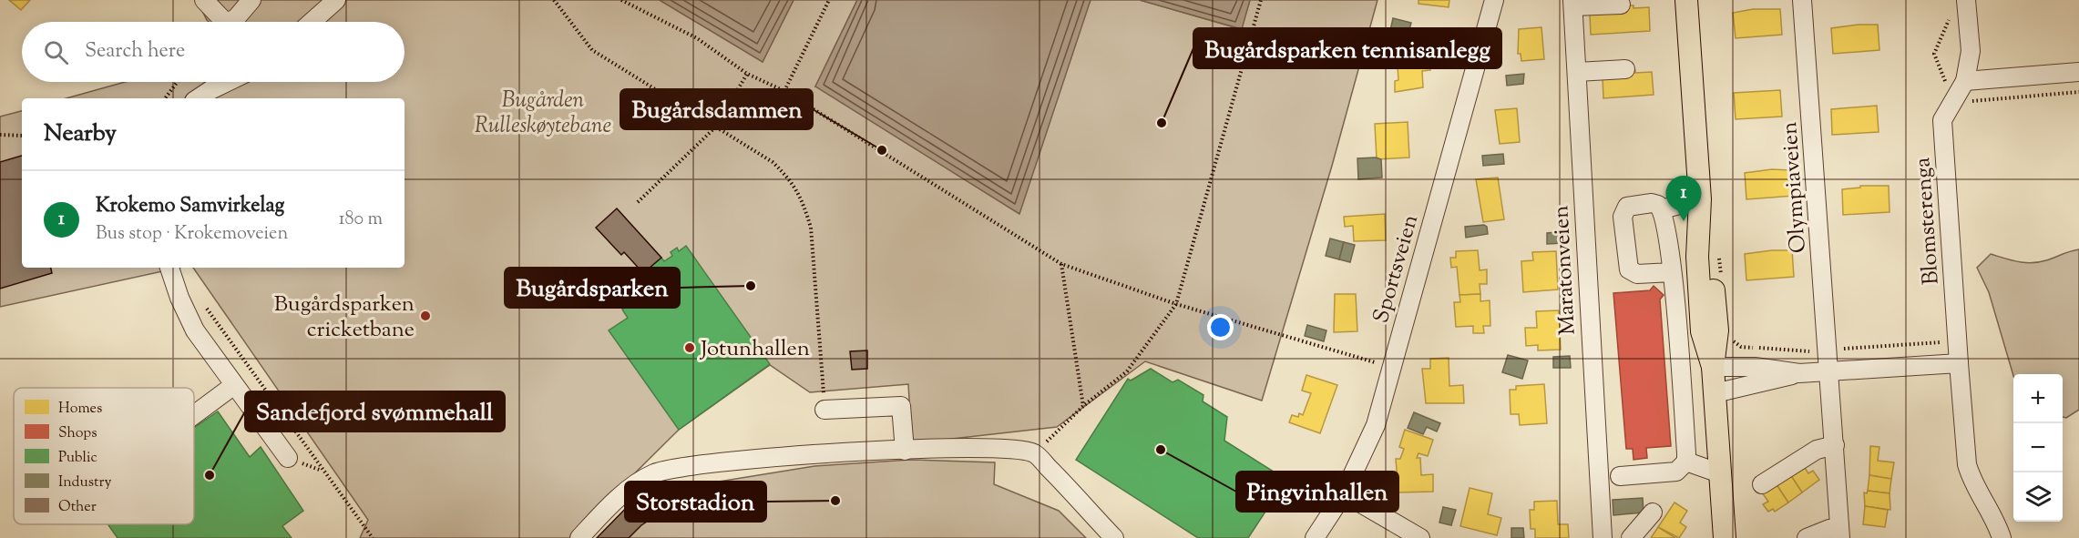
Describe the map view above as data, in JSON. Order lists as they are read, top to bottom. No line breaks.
{"streets":{"street":["Olympiaveien","Blomsterenga","Sportsveien","Maratonveien"]},"parks":["Bugården Rulleskøytebane"],"places":["Bugårdsparken tennisanlegg","Bugårdsdammen","Bugårdsparken","Bugårdsparken cricketbane","Jotunhallen","Pingvinhallen","Sandefjord svømmehall","Storstadion"],"legend":["Homes","Shops","Public","Industry","Other"],"page":{"search":"Search here","heading":"Nearby","list":[{"mark":"1","name":"Krokemo Samvirkelag","note":"Bus stop · Krokemoveien","value":"180 m"}],"pins":"1","map_buttons":["+","−"]}}
